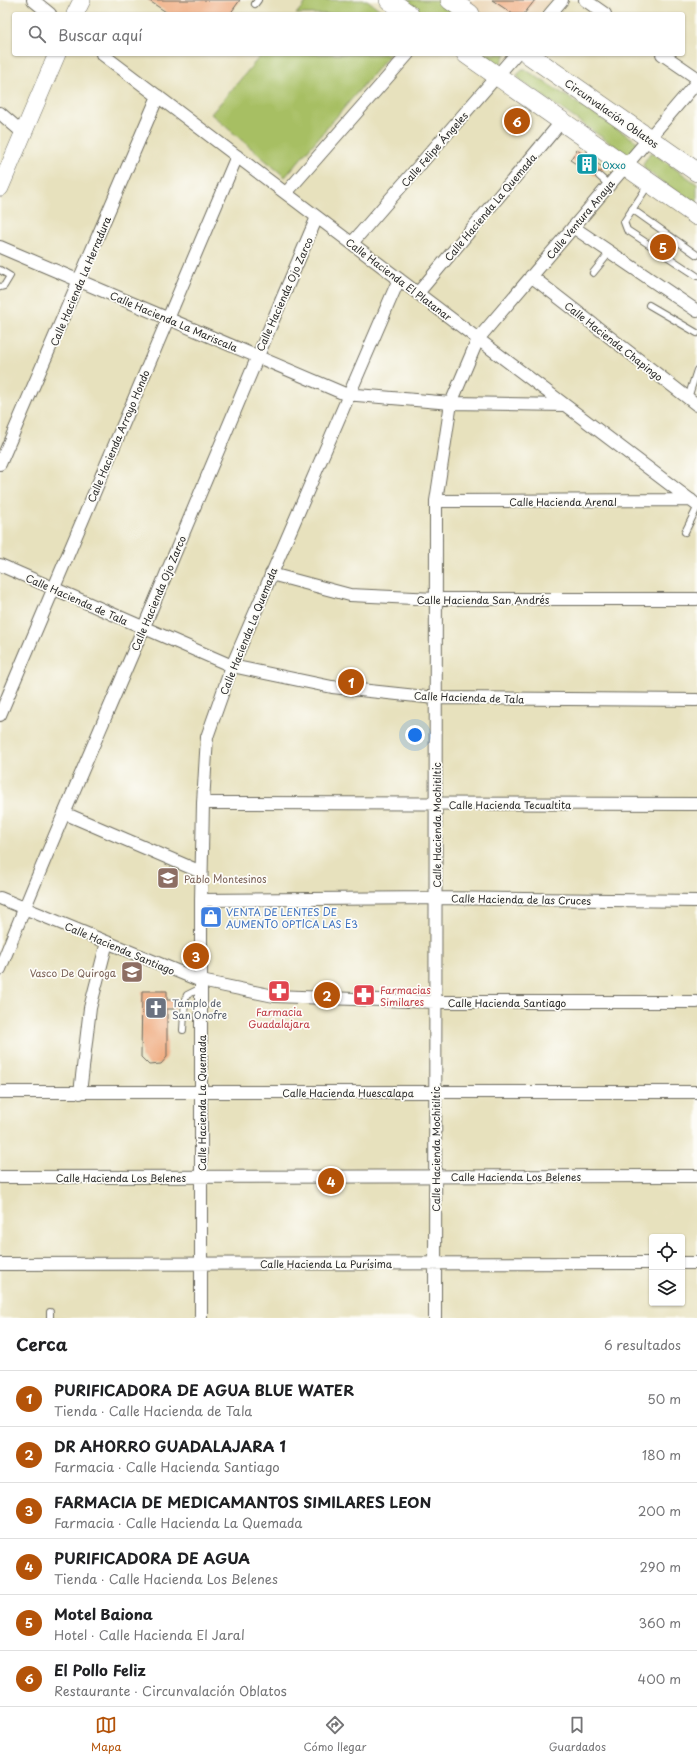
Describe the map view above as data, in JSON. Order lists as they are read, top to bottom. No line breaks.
{"streets":{"main road":["Circunvalación Oblatos"],"street":["Calle Felipe Ángeles","Calle Hacienda La Quemada","Calle Ventura Anaya","Calle Hacienda El Platanar","Calle Hacienda La Herradura","Calle Hacienda Ojo Zarco","Calle Hacienda La Mariscala","Calle Hacienda Chapingo","Calle Hacienda Arroyo Hondo","Calle Hacienda Arenal","Calle Hacienda de Tala","Calle Hacienda San Andrés","Calle Hacienda Tecualtita","Calle Hacienda Mochitiltic","Calle Hacienda de las Cruces","Calle Hacienda Santiago","Calle Hacienda Huescalapa","Calle Hacienda Los Belenes","Calle Hacienda La Purísima"]},"crossings":[["Circunvalación Oblatos","Calle Ventura Anaya"],["Calle Felipe Ángeles","Calle Hacienda El Platanar"],["Calle Hacienda La Quemada","Calle Hacienda El Platanar"],["Calle Hacienda La Quemada","Calle Hacienda La Mariscala"],["Calle Hacienda La Quemada","Calle Hacienda de Tala"],["Calle Hacienda La Quemada","Calle Hacienda San Andrés"],["Calle Hacienda La Quemada","Calle Hacienda Tecualtita"],["Calle Hacienda La Quemada","Calle Hacienda de las Cruces"],["Calle Hacienda La Quemada","Calle Hacienda Santiago"],["Calle Hacienda La Quemada","Calle Hacienda Huescalapa"],["Calle Hacienda La Quemada","Calle Hacienda Los Belenes"],["Calle Hacienda La Quemada","Calle Hacienda La Purísima"],["Calle Ventura Anaya","Calle Hacienda El Platanar"],["Calle Ventura Anaya","Calle Hacienda Chapingo"],["Calle Ventura Anaya","Calle Hacienda Mochitiltic"],["Calle Hacienda El Platanar","Calle Hacienda La Herradura"],["Calle Hacienda El Platanar","Calle Hacienda Ojo Zarco"],["Calle Hacienda El Platanar","Calle Hacienda La Mariscala"],["Calle Hacienda El Platanar","Calle Hacienda Arroyo Hondo"],["Calle Hacienda El Platanar","Calle Hacienda Arenal"],["Calle Hacienda El Platanar","Calle Hacienda Mochitiltic"],["Calle Hacienda La Herradura","Calle Hacienda La Mariscala"],["Calle Hacienda Ojo Zarco","Calle Hacienda La Mariscala"],["Calle Hacienda Ojo Zarco","Calle Hacienda de Tala"],["Calle Hacienda Ojo Zarco","Calle Hacienda Santiago"],["Calle Hacienda La Mariscala","Calle Hacienda Arroyo Hondo"],["Calle Hacienda La Mariscala","Calle Hacienda Mochitiltic"],["Calle Hacienda Arroyo Hondo","Calle Hacienda de Tala"],["Calle Hacienda Arenal","Calle Hacienda Mochitiltic"],["Calle Hacienda de Tala","Calle Hacienda Mochitiltic"],["Calle Hacienda San Andrés","Calle Hacienda Mochitiltic"],["Calle Hacienda Tecualtita","Calle Hacienda Mochitiltic"],["Calle Hacienda Mochitiltic","Calle Hacienda de las Cruces"],["Calle Hacienda Mochitiltic","Calle Hacienda Santiago"],["Calle Hacienda Mochitiltic","Calle Hacienda Huescalapa"],["Calle Hacienda Mochitiltic","Calle Hacienda Los Belenes"],["Calle Hacienda Mochitiltic","Calle Hacienda La Purísima"]],"places":{"building":["Oxxo"],"school or university":["Pablo Montesinos","Vasco De Quiroga"],"shop":["VENTA DE LENTES DE AUMENTO OPTICA LAS E3"],"pharmacy":["Farmacia Guadalajara","Farmacias Similares"],"church":["Tamplo de San Onofre"]},"page":{"search":"Buscar aquí","pins":["6","5","1","3","2","4"],"heading":["Cerca","6 resultados"],"list":[{"mark":"1","name":"PURIFICADORA DE AGUA BLUE WATER","note":"Tienda · Calle Hacienda de Tala","value":"50 m"},{"mark":"2","name":"DR AHORRO GUADALAJARA 1","note":"Farmacia · Calle Hacienda Santiago","value":"180 m"},{"mark":"3","name":"FARMACIA DE MEDICAMANTOS SIMILARES LEON","note":"Farmacia · Calle Hacienda La Quemada","value":"200 m"},{"mark":"4","name":"PURIFICADORA DE AGUA","note":"Tienda · Calle Hacienda Los Belenes","value":"290 m"},{"mark":"5","name":"Motel Baiona","note":"Hotel · Calle Hacienda El Jaral","value":"360 m"},{"mark":"6","name":"El Pollo Feliz","note":"Restaurante · Circunvalación Oblatos","value":"400 m"}],"nav":["Mapa","Cómo llegar","Guardados"]}}
